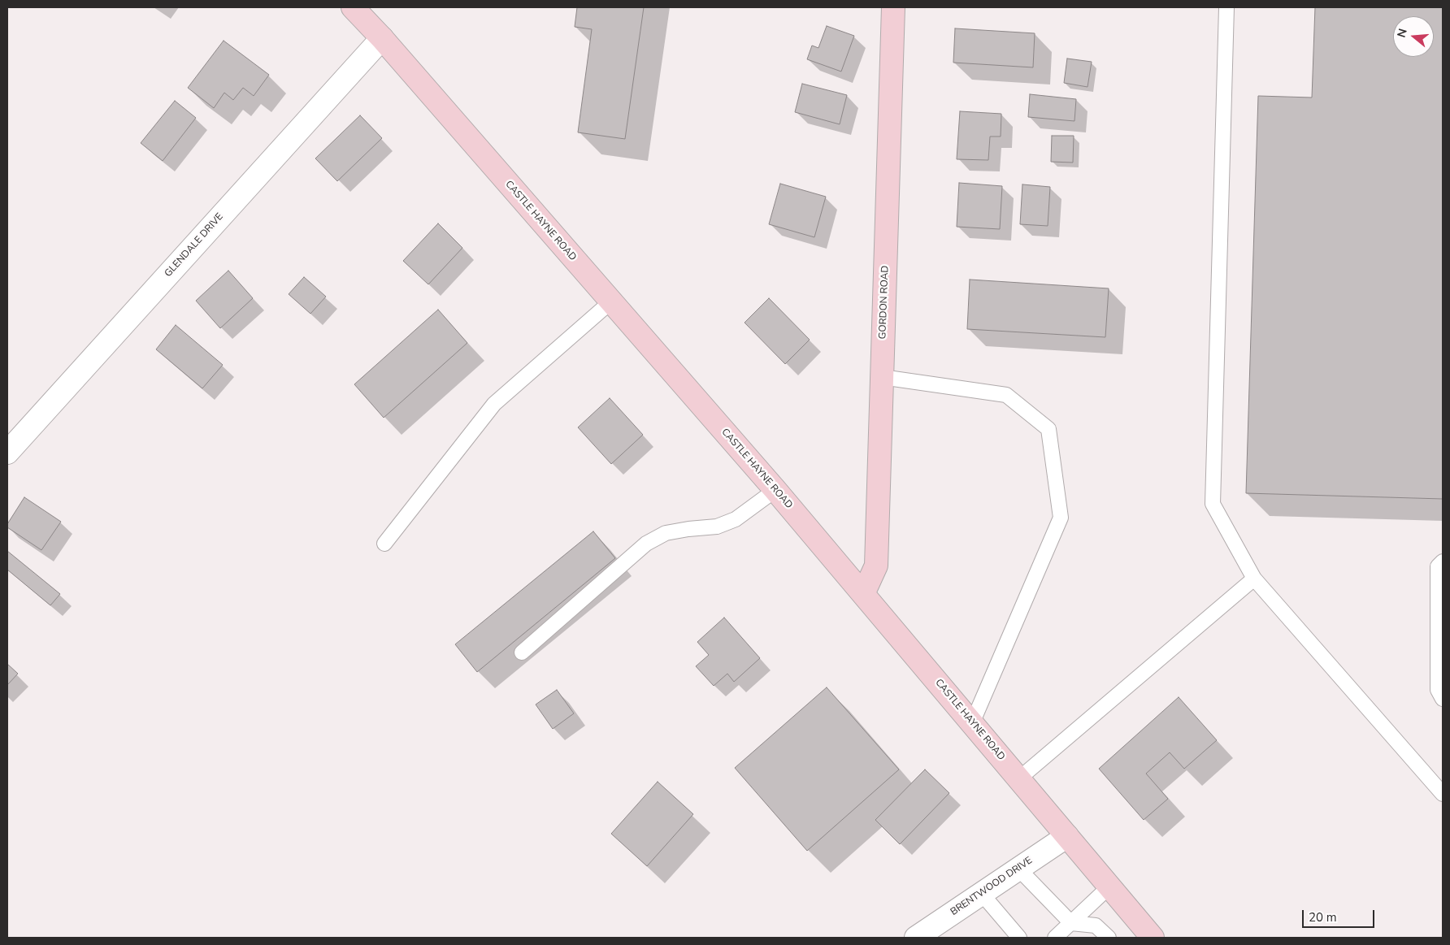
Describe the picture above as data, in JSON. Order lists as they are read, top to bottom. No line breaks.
{"streets":{"main road":["CASTLE HAYNE ROAD","GORDON ROAD"],"street":["GLENDALE DRIVE","BRENTWOOD DRIVE"]},"crossings":[["CASTLE HAYNE ROAD","GLENDALE DRIVE"],["CASTLE HAYNE ROAD","GORDON ROAD"],["CASTLE HAYNE ROAD","BRENTWOOD DRIVE"]],"scale_bar":"20 m","north":"left"}
